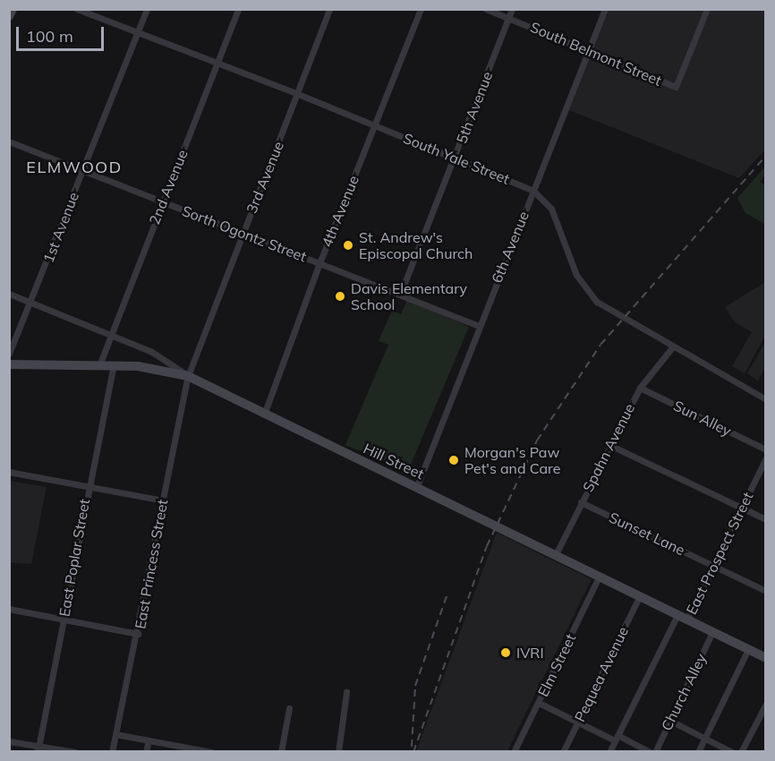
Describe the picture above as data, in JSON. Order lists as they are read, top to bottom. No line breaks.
{"streets":{"main road":["Hill Street"],"street":["South Belmont Street","5th Avenue","South Yale Street","3rd Avenue","2nd Avenue","4th Avenue","1st Avenue","Sorth Ogontz Street","6th Avenue","Sun Alley","Spahn Avenue","Sunset Lane","East Prospect Street","East Poplar Street","East Princess Street","Elm Street","Pequea Avenue","Church Alley"]},"crossings":[["South Belmont Street","5th Avenue"],["South Belmont Street","6th Avenue"],["5th Avenue","South Yale Street"],["5th Avenue","Sorth Ogontz Street"],["South Yale Street","3rd Avenue"],["South Yale Street","2nd Avenue"],["South Yale Street","4th Avenue"],["South Yale Street","1st Avenue"],["South Yale Street","6th Avenue"],["South Yale Street","Spahn Avenue"],["3rd Avenue","Sorth Ogontz Street"],["3rd Avenue","Hill Street"],["3rd Avenue","East Princess Street"],["2nd Avenue","Sorth Ogontz Street"],["2nd Avenue","Hill Street"],["4th Avenue","Sorth Ogontz Street"],["4th Avenue","Hill Street"],["1st Avenue","Sorth Ogontz Street"],["1st Avenue","Hill Street"],["Sorth Ogontz Street","6th Avenue"],["6th Avenue","Hill Street"],["Sun Alley","Spahn Avenue"],["Spahn Avenue","Hill Street"],["Spahn Avenue","Sunset Lane"],["Hill Street","East Prospect Street"],["Hill Street","East Princess Street"],["Hill Street","Elm Street"],["Hill Street","Pequea Avenue"],["Hill Street","Church Alley"],["Sunset Lane","East Prospect Street"]],"districts":["ELMWOOD"],"places":["St. Andrew's Episcopal Church","Davis Elementary School","Morgan's Paw Pet's and Care","IVRI"],"scale_bar":"100 m"}
